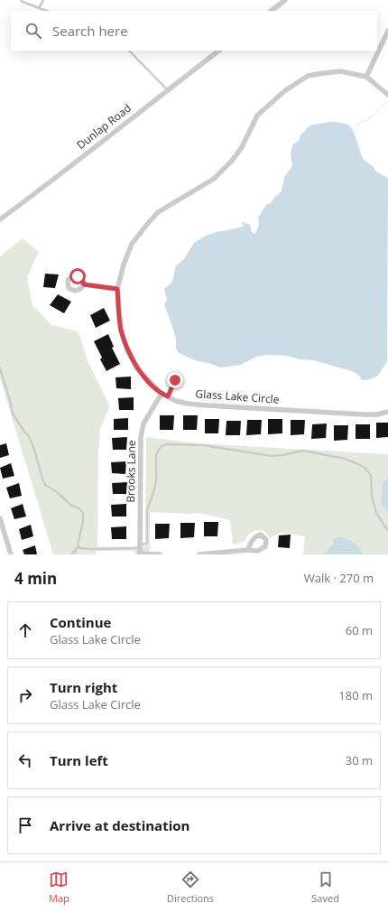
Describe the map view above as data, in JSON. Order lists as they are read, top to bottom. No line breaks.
{"streets":{"street":["Dunlap Road","Glass Lake Circle","Brooks Lane"]},"crossings":[["Glass Lake Circle","Brooks Lane"]],"page":{"search":"Search here","heading":["4 min","Walk · 270 m"],"list":[["Continue","Glass Lake Circle","60 m"],["Turn right","Glass Lake Circle","180 m"],["Turn left","30 m"],"Arrive at destination"],"nav":["Map","Directions","Saved"]}}
